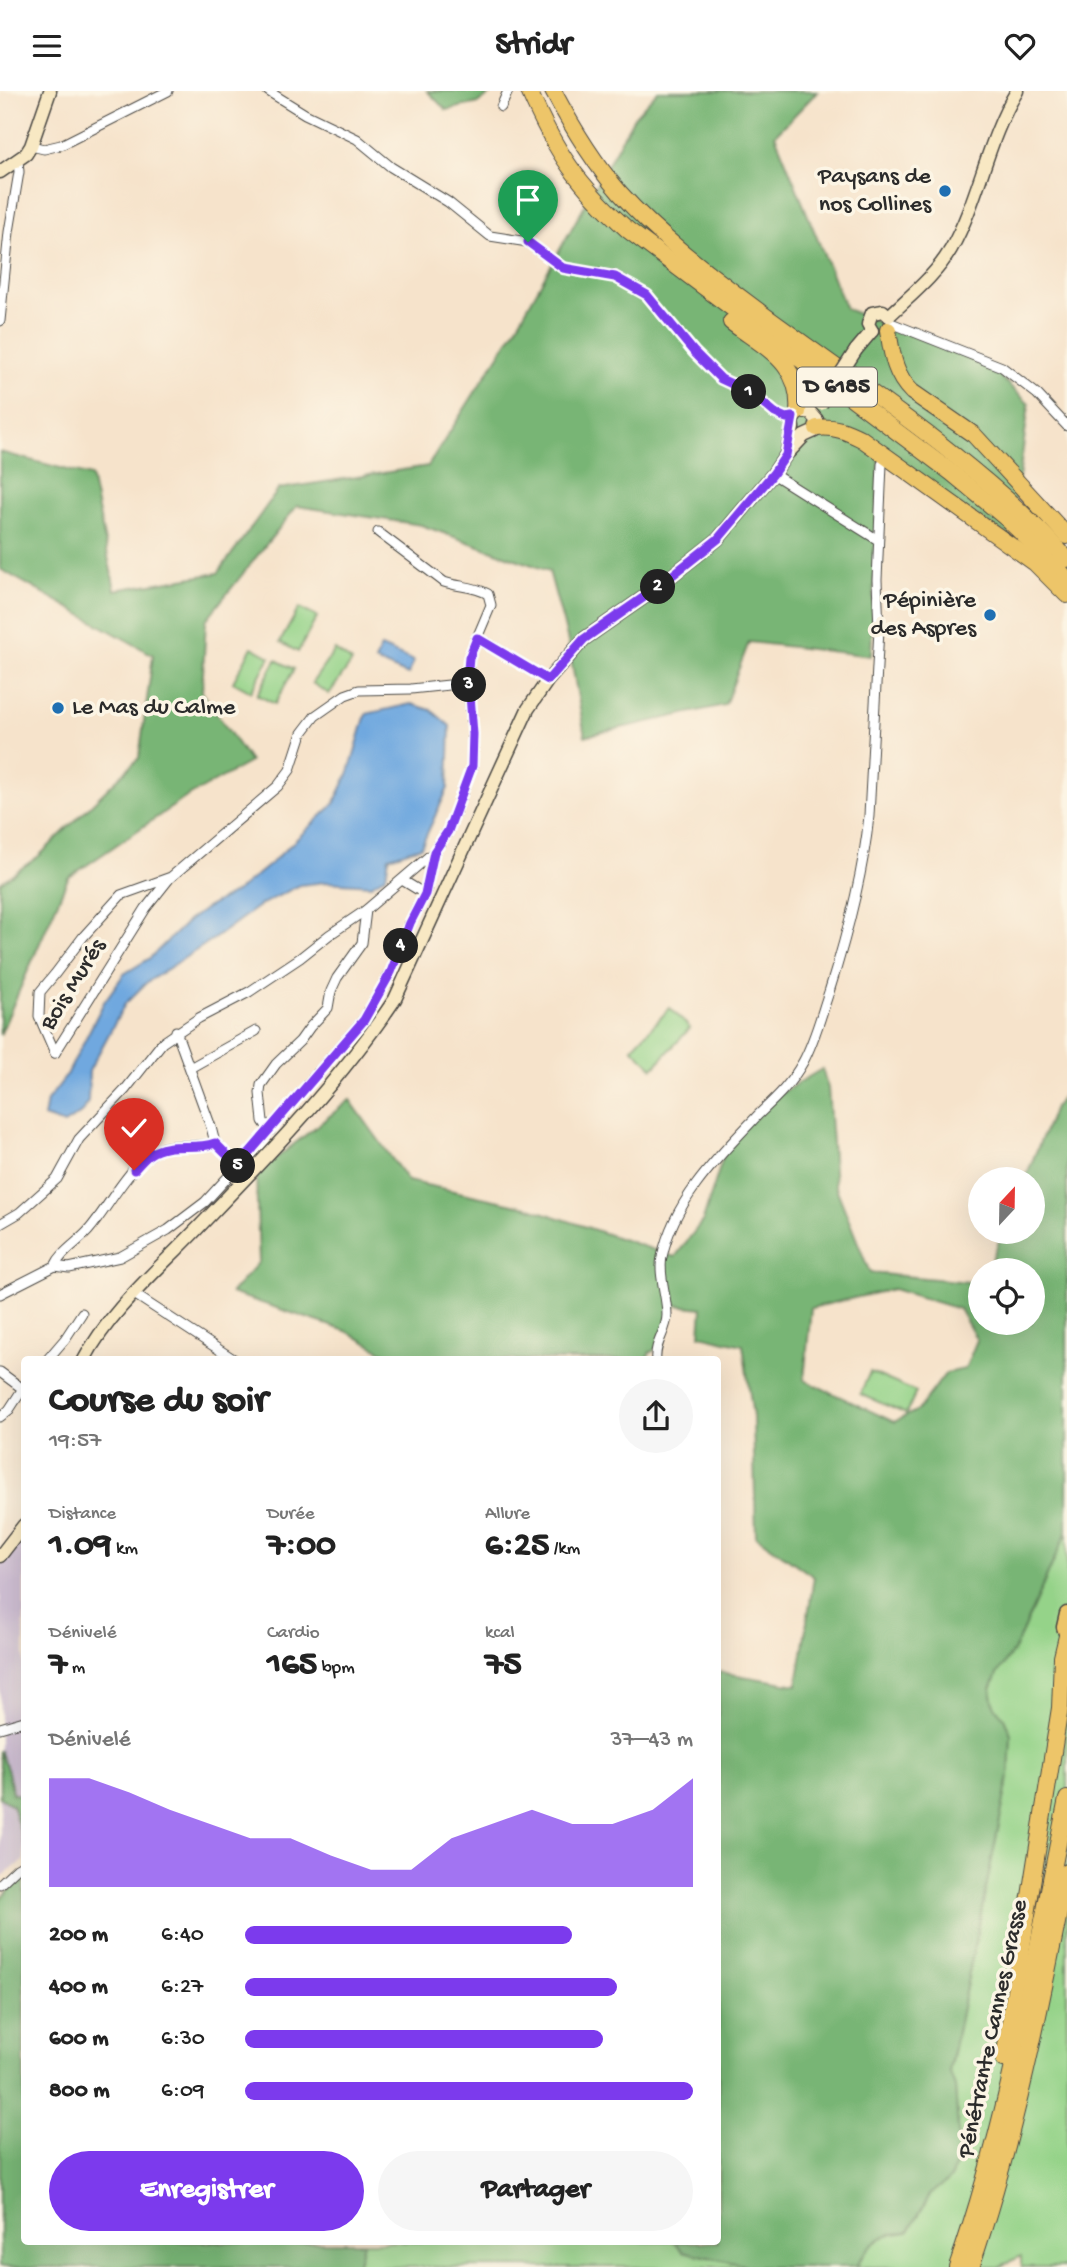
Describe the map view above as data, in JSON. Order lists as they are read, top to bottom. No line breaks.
{"streets":{"highway":["D 6185","Pénétrante Cannes Grasse"],"street":["Bois Murés"]},"places":["Paysans de nos Collines","Pépinière des Aspres","Le Mas du Calme"],"north":"top","page":{"header":"Stridr","pins":["1","2","3","4","5"],"heading":["Course du soir","19:57"],"stats":[["Distance","1.09 km"],["Durée","7:00"],["Allure","6:25 /km"],["Dénivelé","7 m"],["Cardio","165 bpm"],["kcal","75"]],"chart":["Dénivelé","37–43 m"],"list":[{"name":"200 m","note":"6:40"},{"name":"400 m","note":"6:27"},{"name":"600 m","note":"6:30"},{"name":"800 m","note":"6:09"}],"buttons":["Enregistrer","Partager"]}}
